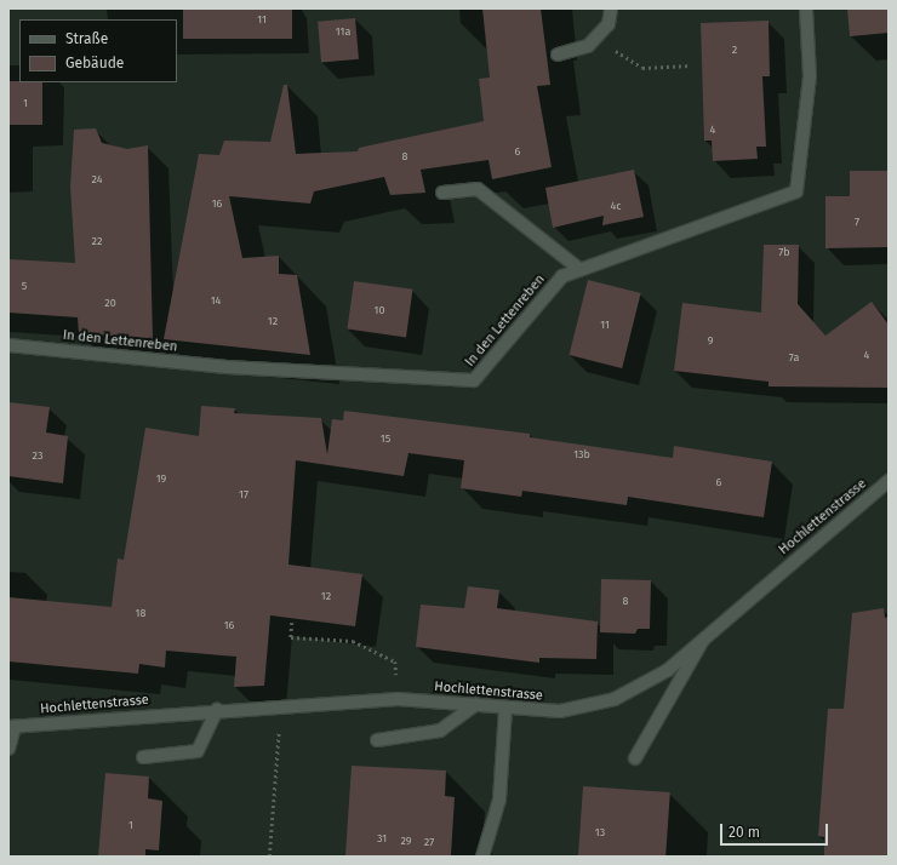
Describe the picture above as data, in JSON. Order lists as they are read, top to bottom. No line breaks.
{"streets":{"street":["In den Lettenreben","Hochlettenstrasse"]},"house_numbers":["11","11a","2","1","4","6","8","24","16","4c","7","22","7b","5","14","20","10","12","11","9","4","7a","15","13b","23","19","6","17","12","8","18","16","1","13","31","29","27"],"legend":["Straße","Gebäude"],"scale_bar":"20 m"}
